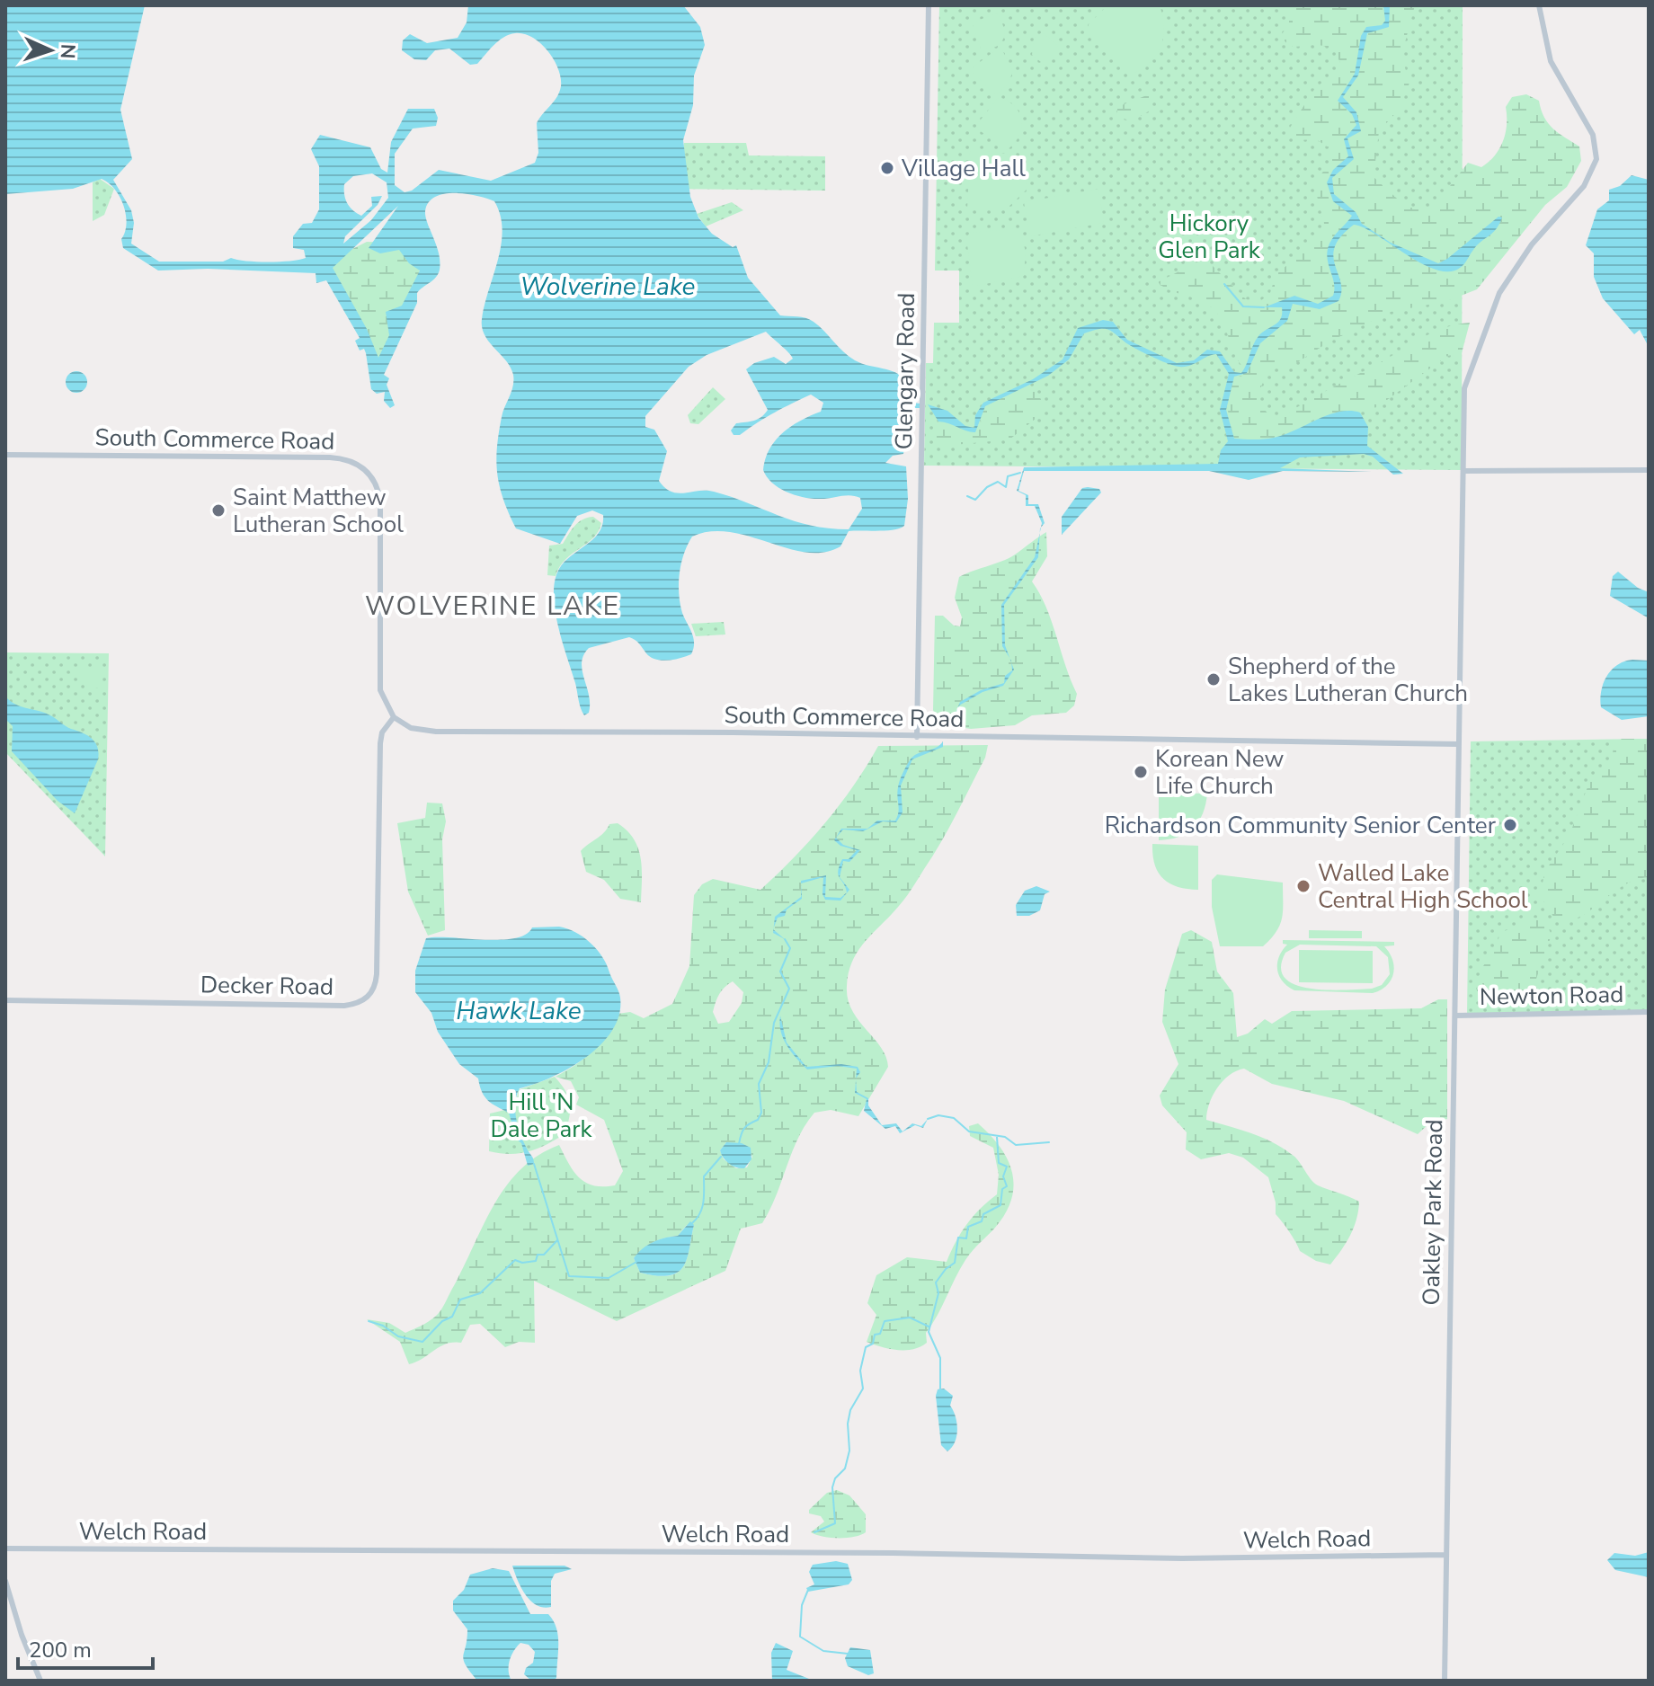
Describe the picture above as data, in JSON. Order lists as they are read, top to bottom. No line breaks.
{"streets":{"street":["Glengary Road","South Commerce Road","Decker Road","Newton Road","Oakley Park Road","Welch Road"]},"crossings":[["Glengary Road","South Commerce Road"],["South Commerce Road","Decker Road"],["South Commerce Road","Oakley Park Road"],["Newton Road","Oakley Park Road"],["Oakley Park Road","Welch Road"]],"districts":["WOLVERINE LAKE"],"water":["Wolverine Lake","Hawk Lake"],"parks":["Hickory Glen Park","Hill 'N Dale Park"],"places":["Village Hall","Saint Matthew Lutheran School","Shepherd of the Lakes Lutheran Church","Korean New Life Church","Richardson Community Senior Center","Walled Lake Central High School"],"scale_bar":"200 m","north":"right"}
